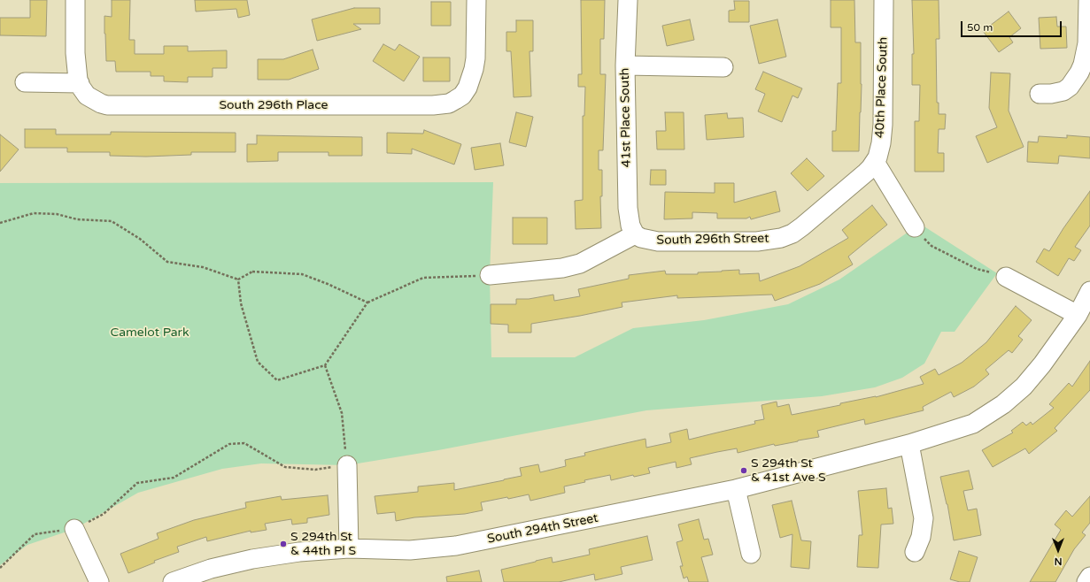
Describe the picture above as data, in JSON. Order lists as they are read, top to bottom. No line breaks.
{"streets":{"street":["40th Place South","South 296th Place","41st Place South","South 296th Street","South 294th Street"]},"crossings":[["40th Place South","South 296th Street"],["41st Place South","South 296th Street"]],"parks":["Camelot Park"],"places":["S 294th St & 41st Ave S","S 294th St & 44th Pl S"],"scale_bar":"50 m","north":"bottom"}
